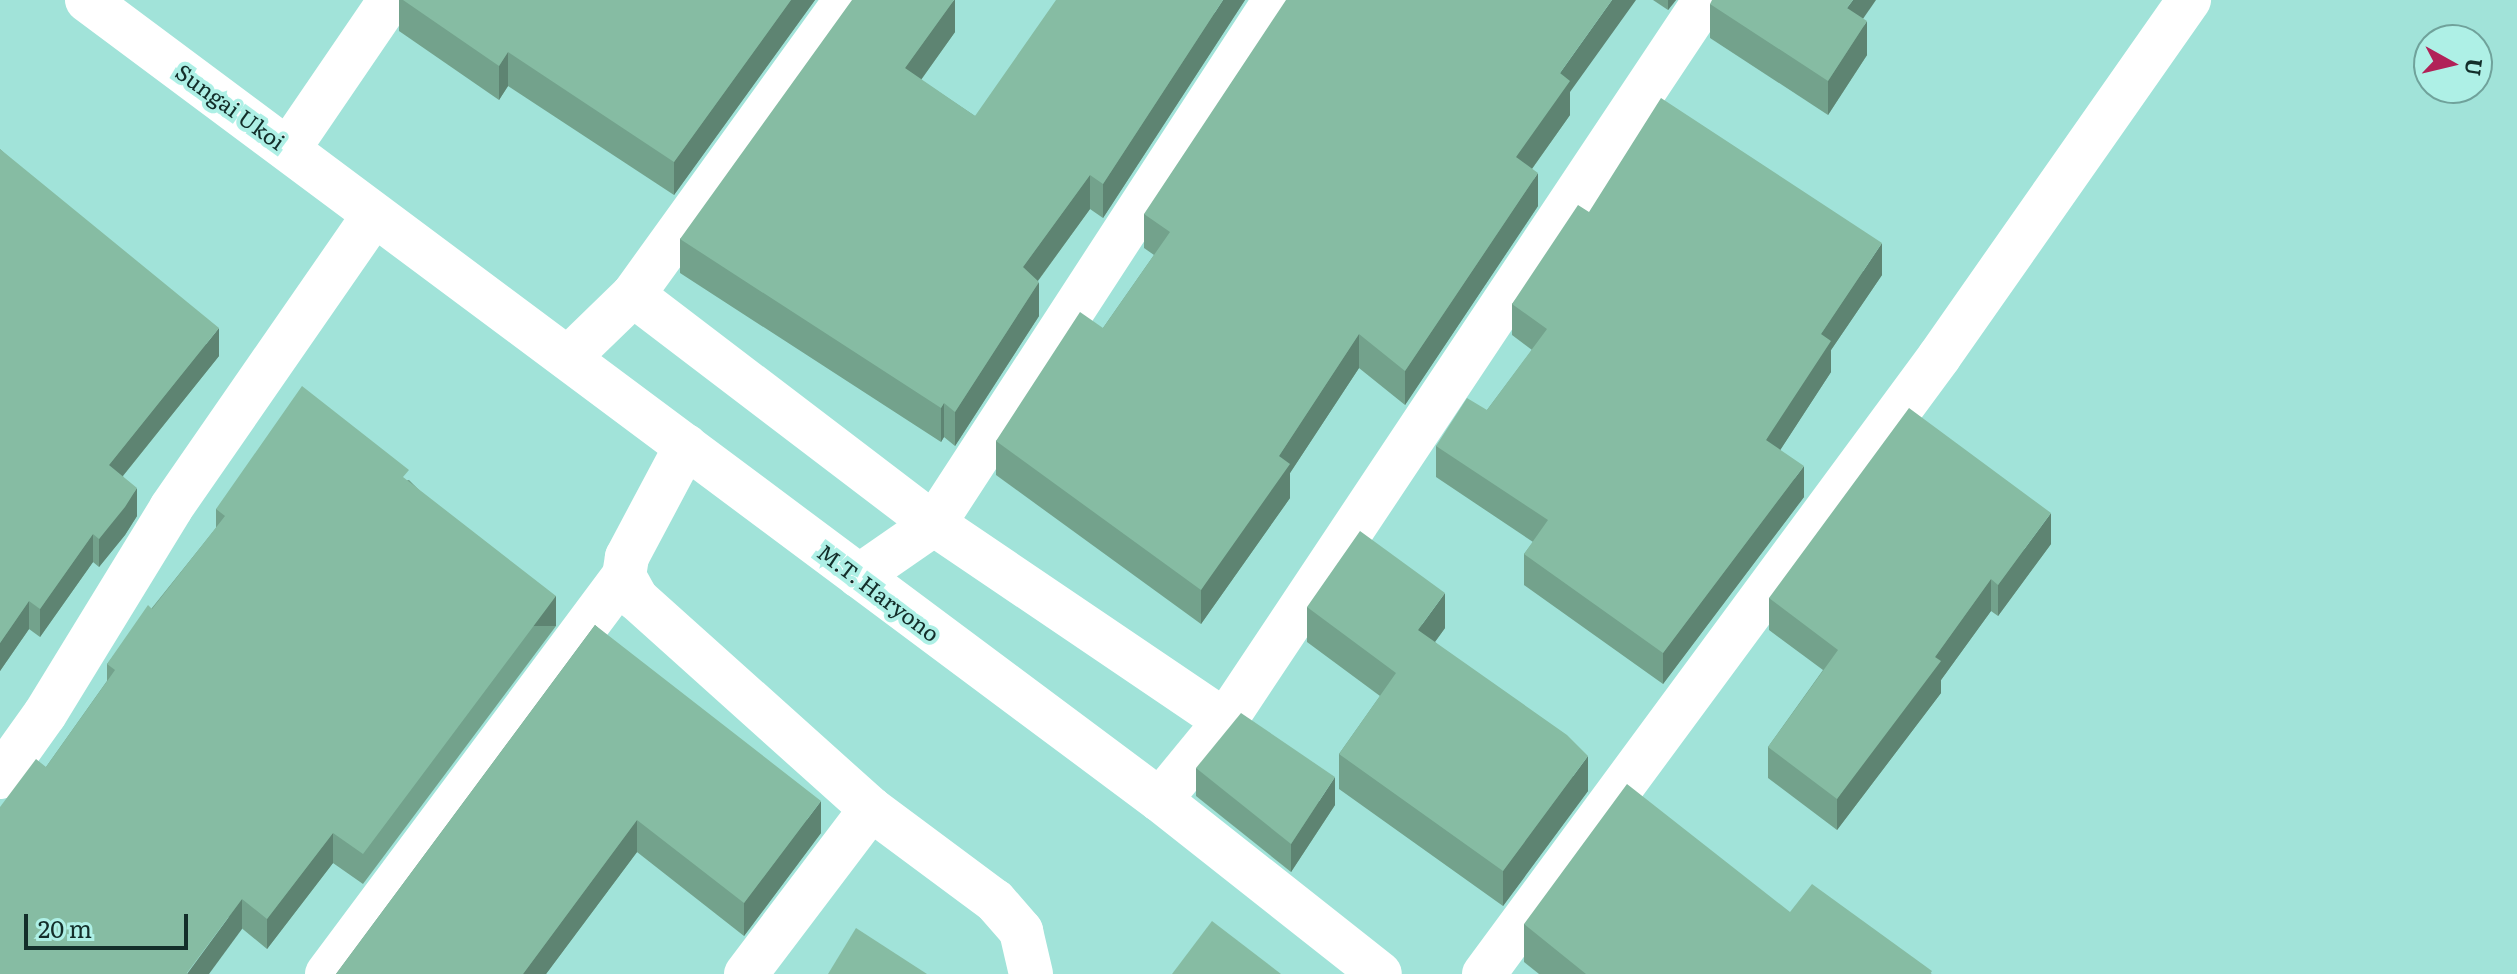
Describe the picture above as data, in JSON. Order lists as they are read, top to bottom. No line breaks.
{"streets":{"main road":["Sungai Ukoi","M.T. Haryono"]},"crossings":[["Sungai Ukoi","M.T. Haryono"]],"scale_bar":"20 m","north":"right"}
